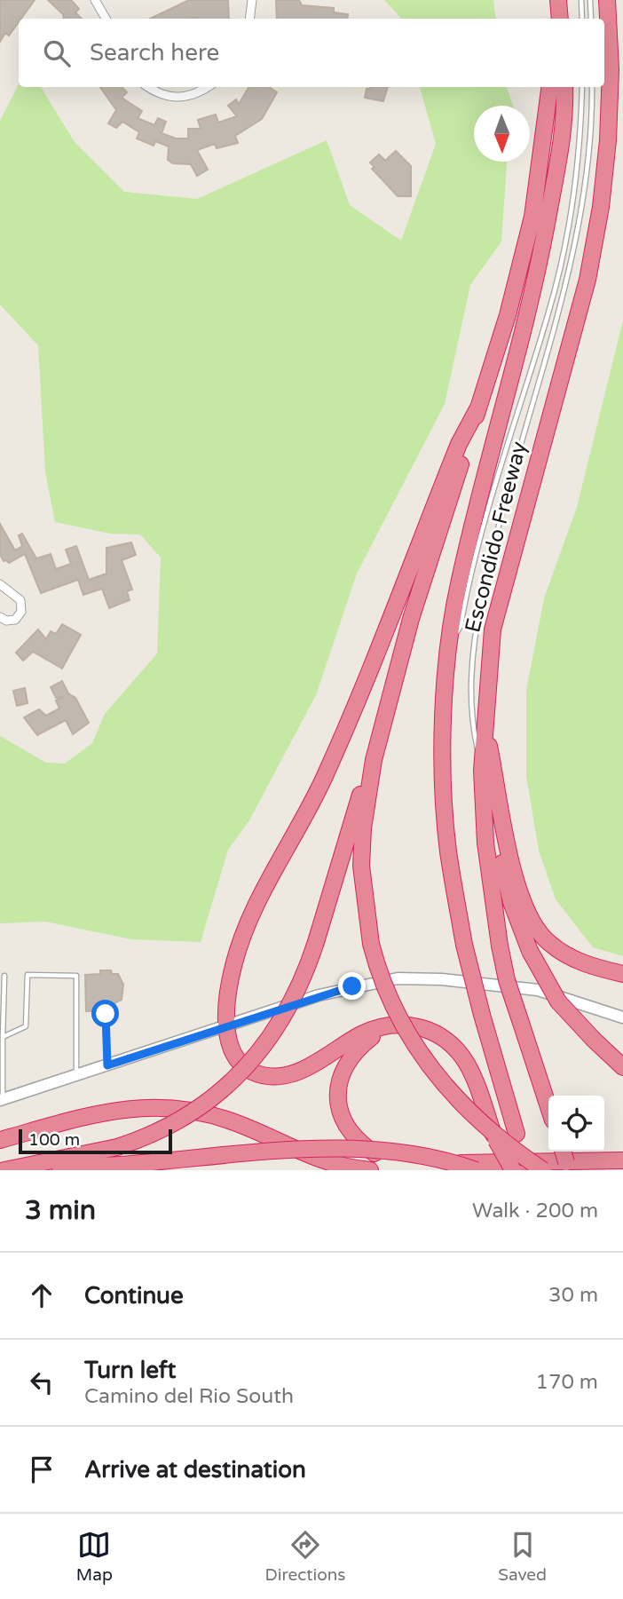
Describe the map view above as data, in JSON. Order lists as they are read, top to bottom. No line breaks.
{"streets":{"highway":["Escondido Freeway"]},"scale_bar":"100 m","north":"bottom","page":{"search":"Search here","scale":"100 m","heading":["3 min","Walk · 200 m"],"list":[["Continue","30 m"],["Turn left","Camino del Rio South","170 m"],"Arrive at destination"],"nav":["Map","Directions","Saved"]}}
